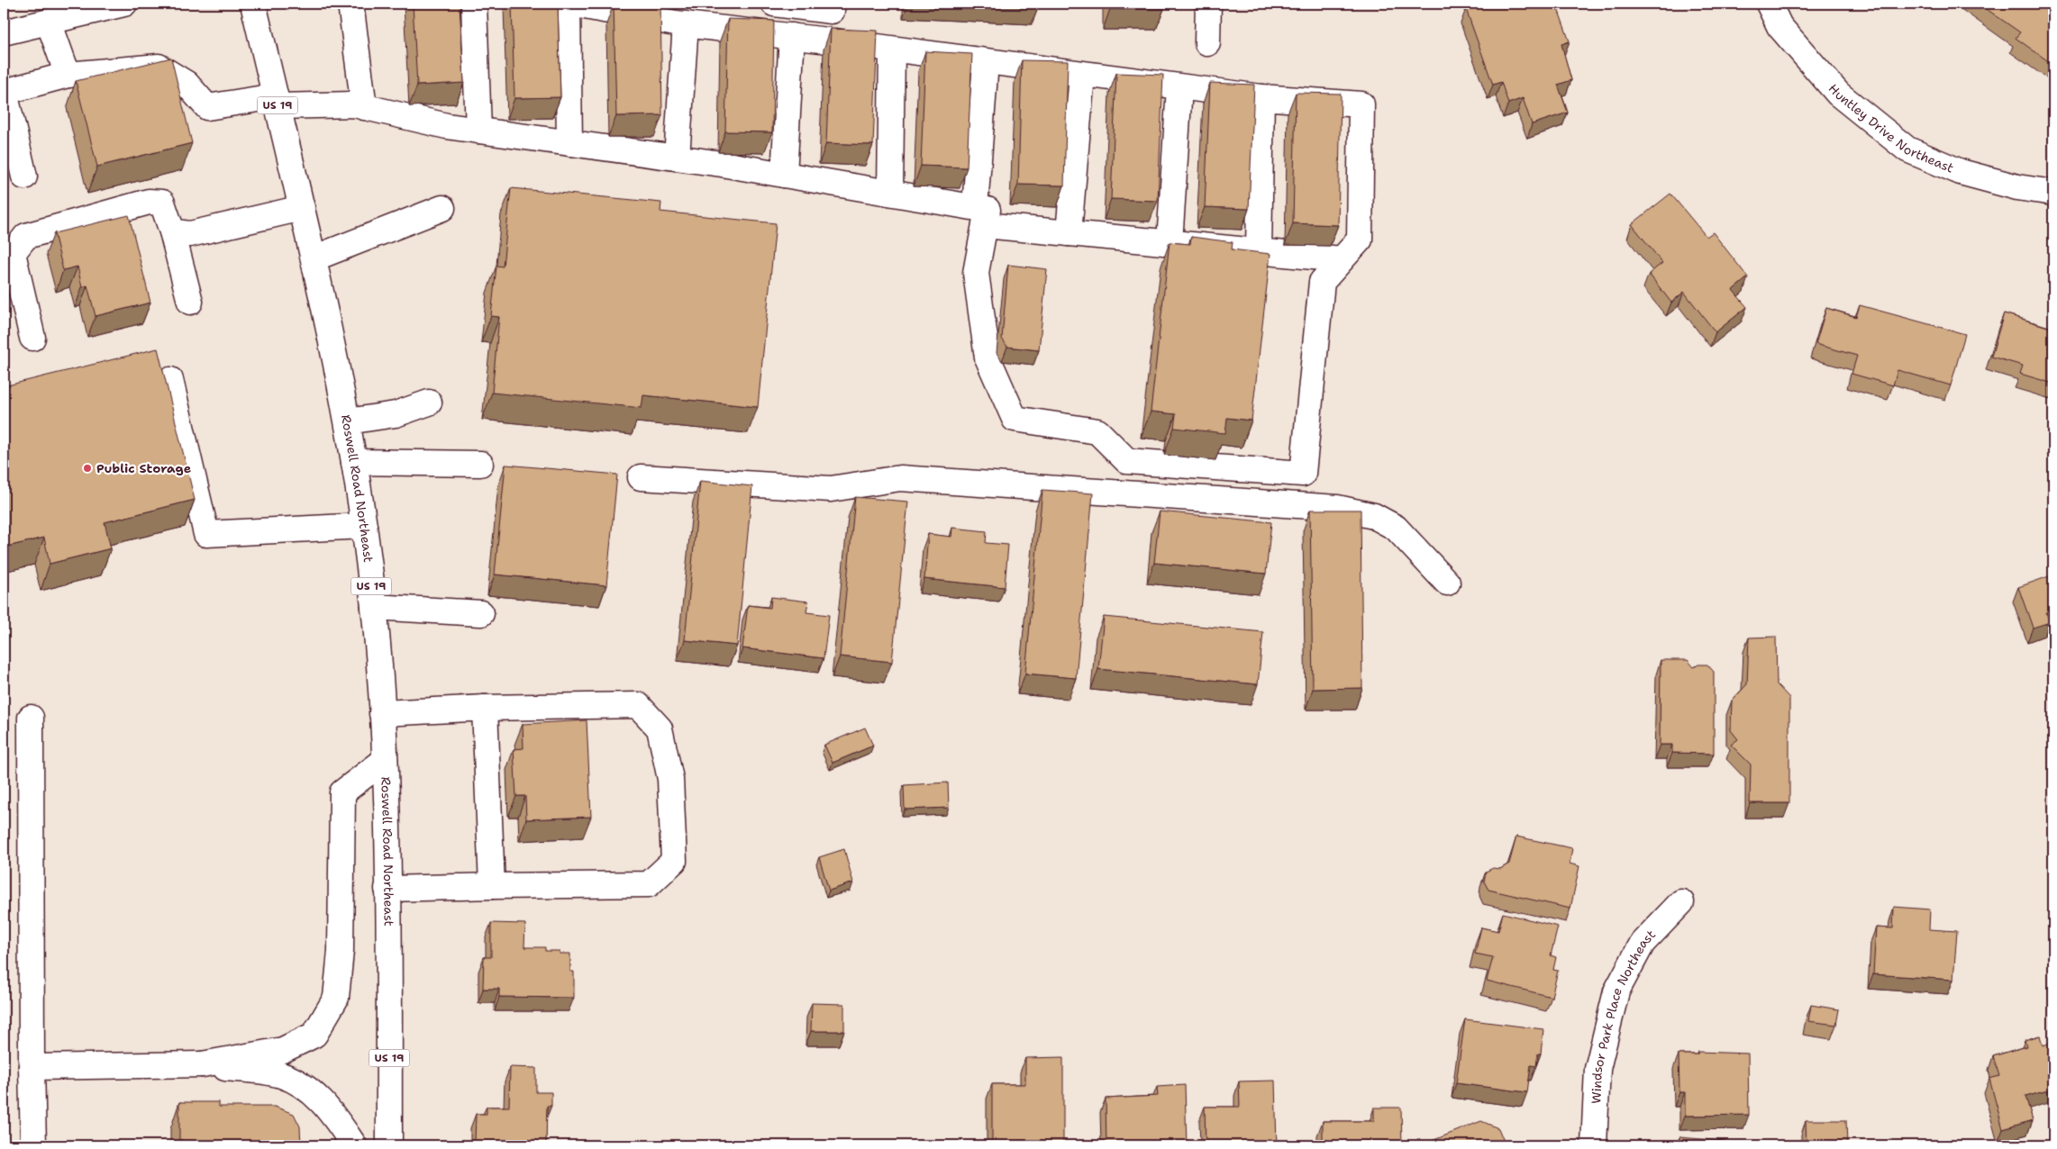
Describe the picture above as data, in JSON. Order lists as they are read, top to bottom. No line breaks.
{"streets":{"street":["US 19","Huntley Drive Northeast","Roswell Road Northeast","Windsor Park Place Northeast"]},"places":["Public Storage"]}
